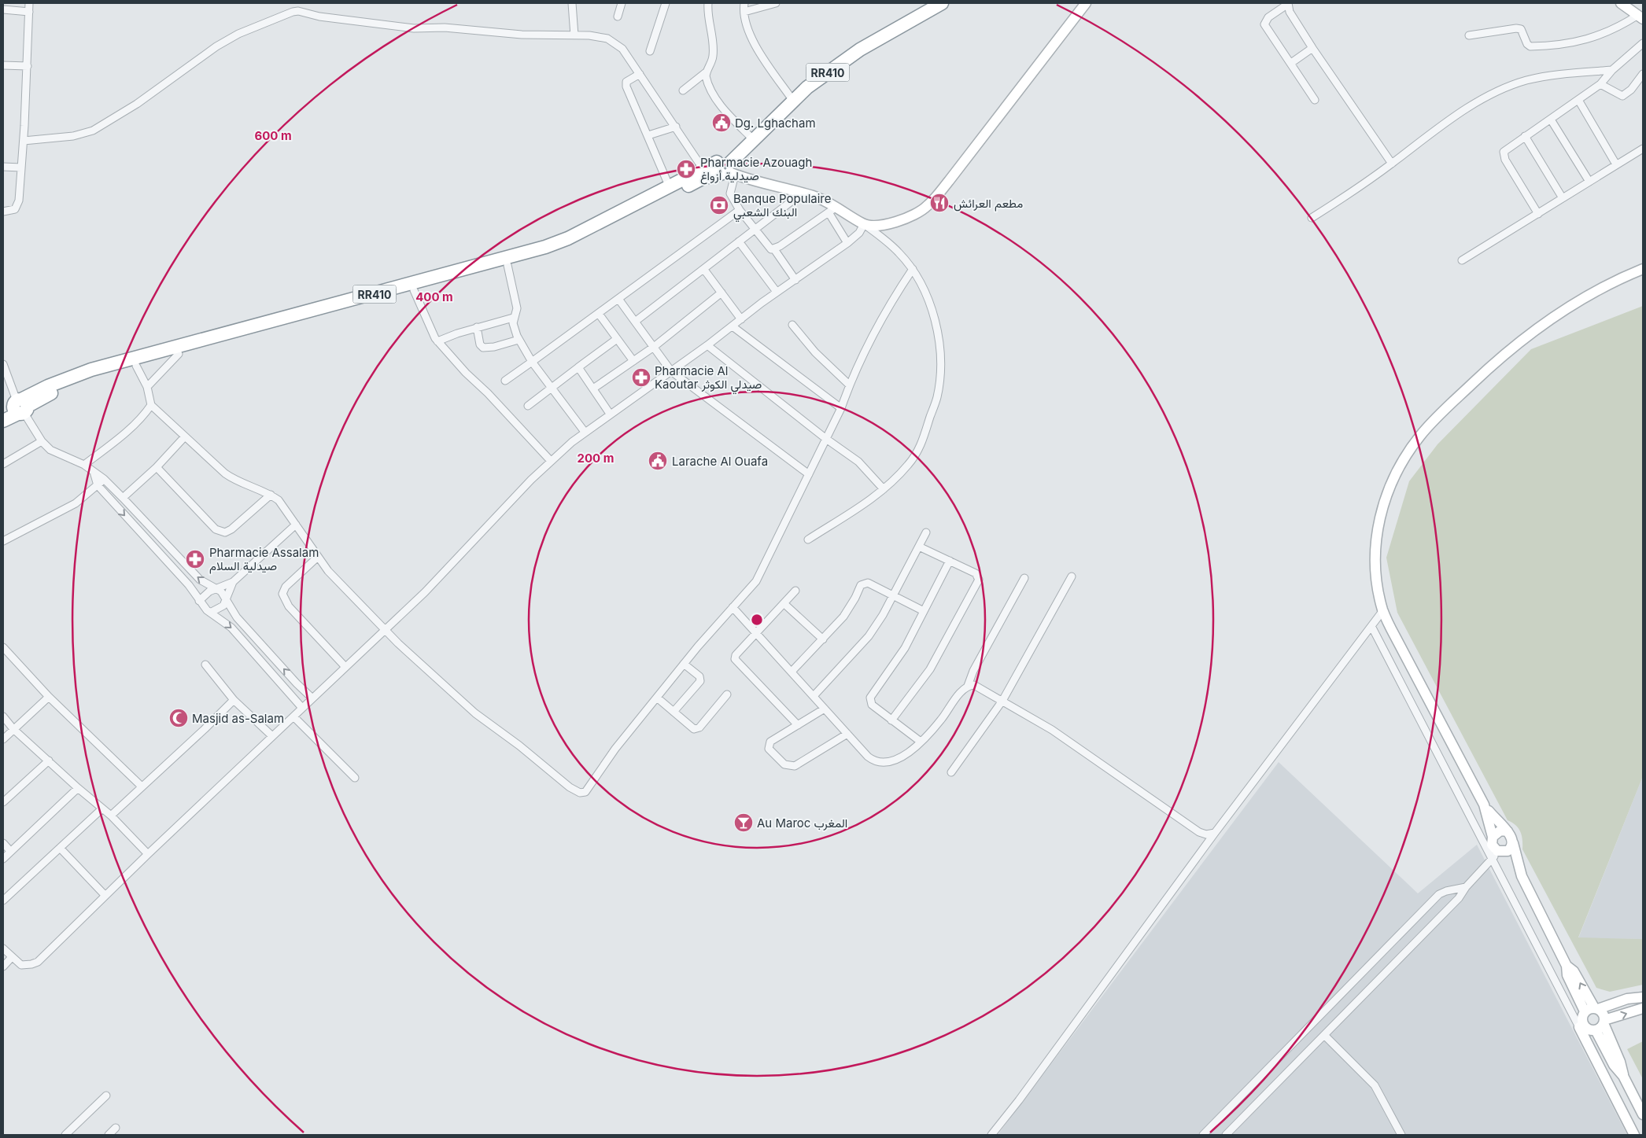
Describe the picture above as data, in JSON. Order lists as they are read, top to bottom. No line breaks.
{"streets":{"highway":["RR410"]},"places":{"public building":["Dg. Lghacham","Larache Al Ouafa"],"pharmacy":["Pharmacie Azouagh صيدلية أزواغ","Pharmacie Al Kaoutar صيدلي الكوثر","Pharmacie Assalam صيدلية السلام"],"restaurant":["مطعم العرائش"],"bank":["Banque Populaire البنك الشعبي"],"mosque":["Masjid as-Salam"],"bar":["Au Maroc المغرب"]},"rings":["600 m","400 m","200 m"]}
